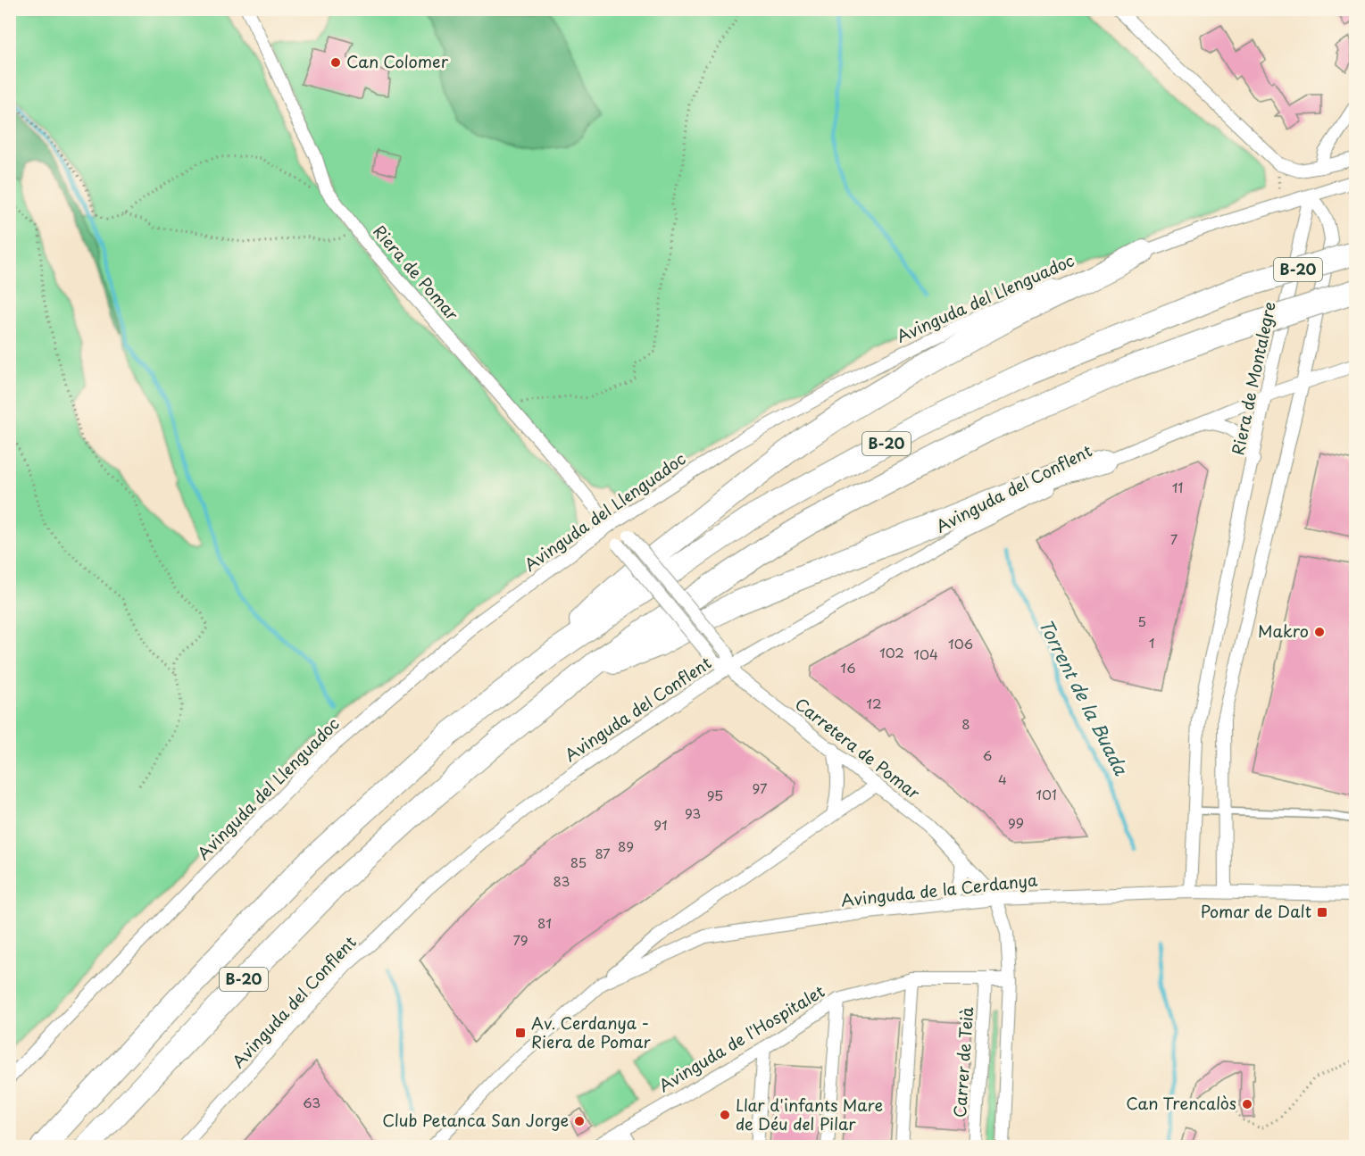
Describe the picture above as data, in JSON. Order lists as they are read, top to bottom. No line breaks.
{"streets":{"highway":["B-20"],"street":["Riera de Pomar","Avinguda del Llenguadoc","Riera de Montalegre","Avinguda del Conflent","Carretera de Pomar","Avinguda de la Cerdanya","Avinguda de l'Hospitalet","Carrer de Teià"]},"crossings":[["Riera de Pomar","Avinguda del Llenguadoc"],["Riera de Pomar","Carretera de Pomar"],["Avinguda del Llenguadoc","Riera de Montalegre"],["Avinguda del Llenguadoc","Carretera de Pomar"],["Riera de Montalegre","Avinguda del Conflent"],["Riera de Montalegre","Avinguda de la Cerdanya"],["Avinguda del Conflent","Carretera de Pomar"],["Carretera de Pomar","Avinguda de la Cerdanya"],["Carretera de Pomar","Avinguda de l'Hospitalet"],["Avinguda de l'Hospitalet","Carrer de Teià"]],"water":["Torrent de la Buada"],"places":{"other":["Can Colomer","Makro","Can Trencalòs","Llar d'infants Mare de Déu del Pilar","Club Petanca San Jorge"],"transit":["Pomar de Dalt","Av. Cerdanya - Riera de Pomar"]},"house_numbers":["11","7","5","1","106","102","104","16","12","8","6","4","97","101","95","93","99","91","89","87","85","83","81","79","63"]}
